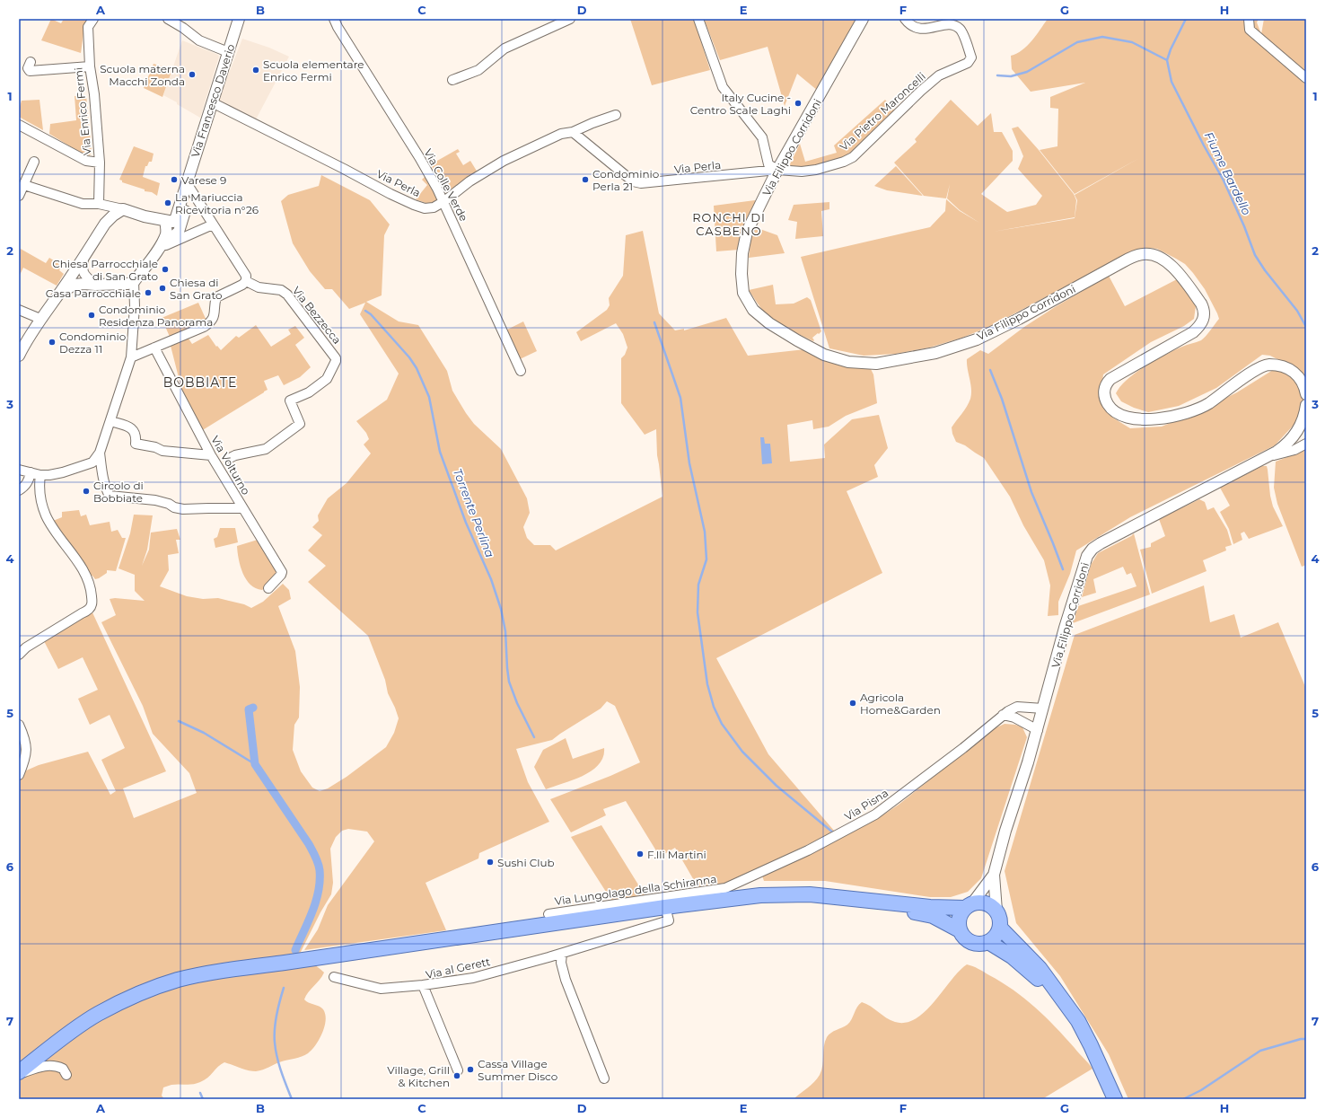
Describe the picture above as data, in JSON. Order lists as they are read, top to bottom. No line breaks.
{"streets":{"street":["Via Francesco Daverio","Via Enrico Fermi","Via Pietro Maroncelli","Via Filippo Corridoni","Via Perla","Via Colle Verde","Via Bezzecca","Via Volturno","Via Pisna","Via Lungolago della Schiranna","Via al Gerett"]},"crossings":[["Via Francesco Daverio","Via Perla"],["Via Pietro Maroncelli","Via Filippo Corridoni"],["Via Pietro Maroncelli","Via Perla"],["Via Filippo Corridoni","Via Perla"],["Via Filippo Corridoni","Via Pisna"],["Via Perla","Via Colle Verde"],["Via Bezzecca","Via Volturno"],["Via Pisna","Via Lungolago della Schiranna"]],"districts":["RONCHI DI CASBENO","BOBBIATE"],"water":["Fiume Bardello","Torrente Perlina"],"places":["Scuola elementare Enrico Fermi","Scuola materna Macchi Zonda","Italy Cucine - Centro Scale Laghi","Varese 9","Condominio Perla 21","La Mariuccia Ricevitoria n°26","Chiesa Parrocchiale di San Grato","Chiesa di San Grato","Casa Parrocchiale","Condominio Residenza Panorama","Condominio Dezza 11","Circolo di Bobbiate","Agricola Home&Garden","F.lli Martini","Sushi Club","Cassa Village Summer Disco","Village, Grill & Kitchen"],"grid":{"columns":["A","B","C","D","E","F","G","H"],"rows":["1","2","3","4","5","6","7"]}}
